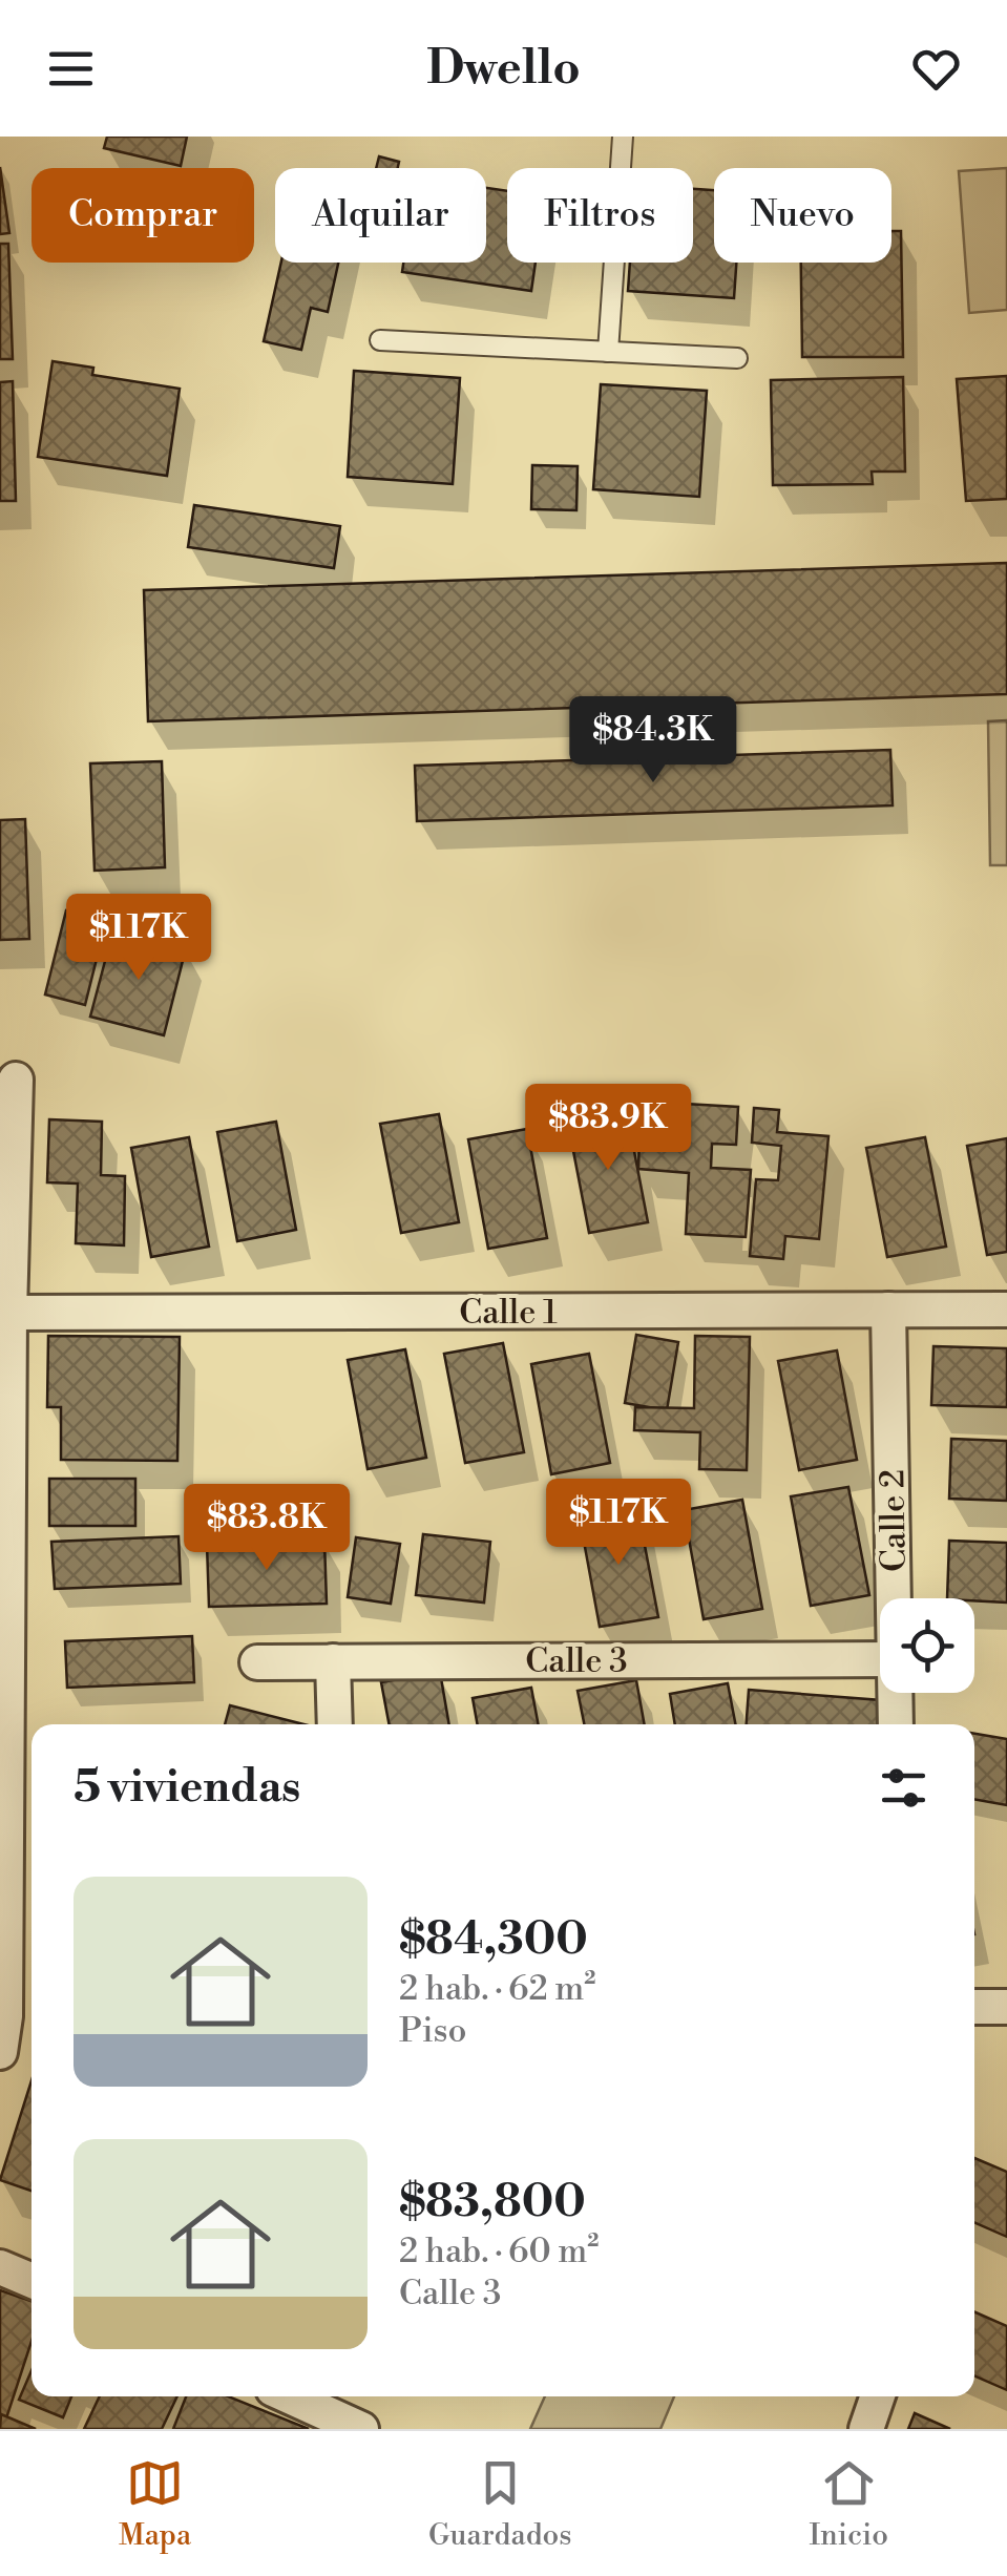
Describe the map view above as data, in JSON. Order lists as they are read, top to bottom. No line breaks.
{"streets":{"street":["Calle 1","Calle 2","Calle 3"]},"crossings":[["Calle 1","Calle 2"]],"page":{"header":"Dwello","chip":["Comprar","Alquilar","Filtros","Nuevo"],"price":["$84.3K","$117K","$83.9K","$117K","$83.8K"],"heading":"5 viviendas","list":[{"name":"$84,300","note":"2 hab. · 62 m² · Piso"},{"name":"$83,800","note":"2 hab. · 60 m² · Calle 3"}],"tabs":["Mapa","Guardados","Inicio"]}}
